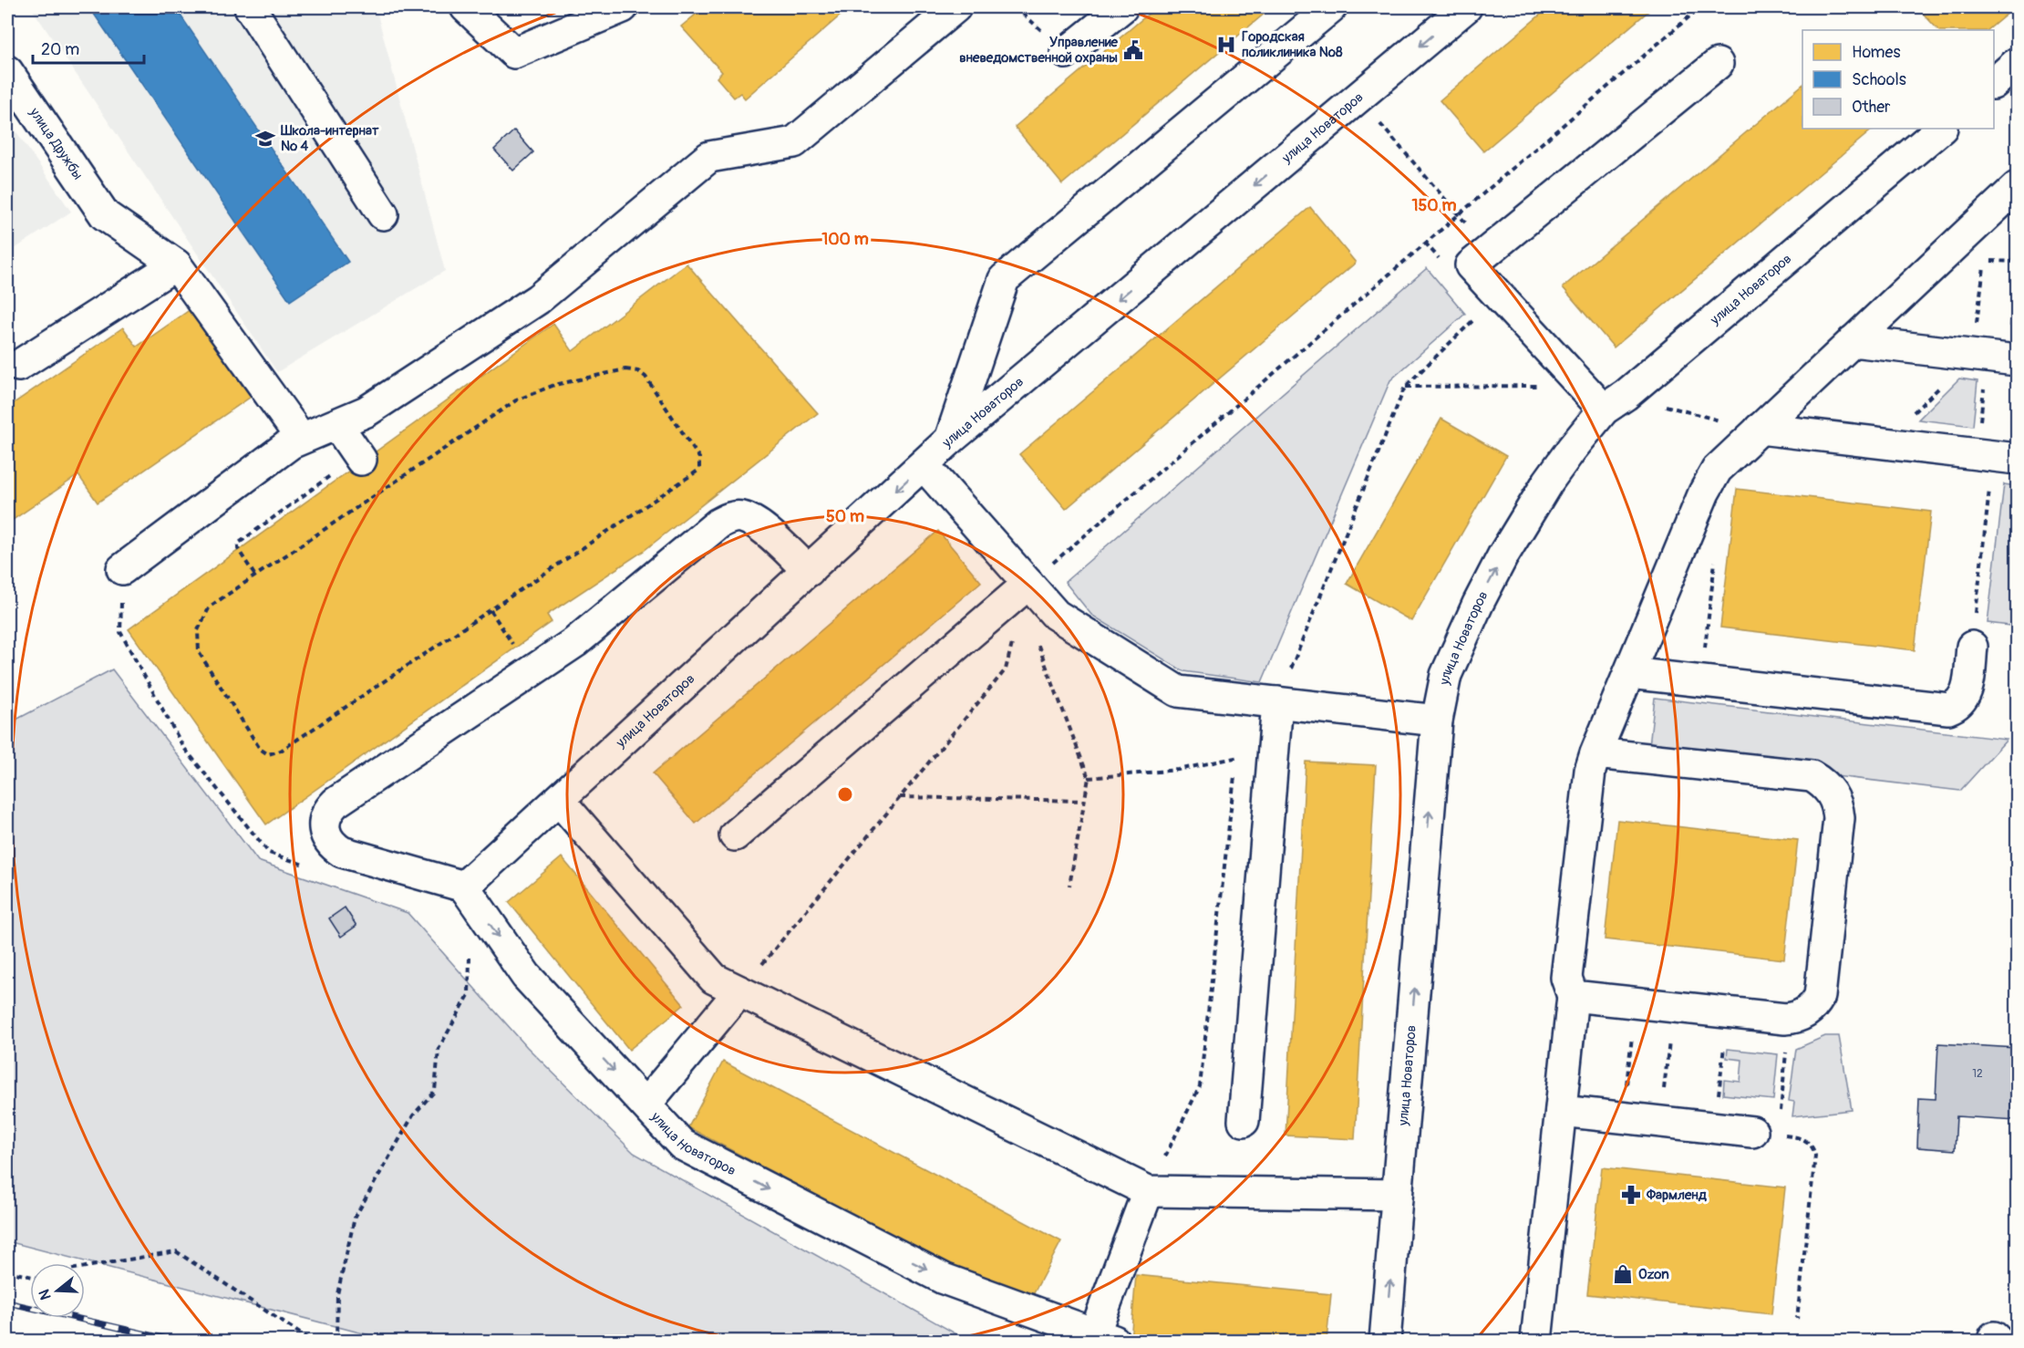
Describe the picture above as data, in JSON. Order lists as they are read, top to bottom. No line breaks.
{"streets":{"street":["улица Новаторов","улица Дружбы"]},"places":{"hospital":["Городская поликлиника №8"],"public building":["Управление вневедомственной охраны"],"school or university":["Школа-интернат № 4"],"pharmacy":["Фармленд"],"shop":["Ozon"]},"house_numbers":["12"],"legend":["Homes","Schools","Other"],"scale_bar":"20 m","north":"left","rings":["150 m","100 m","50 m"]}
